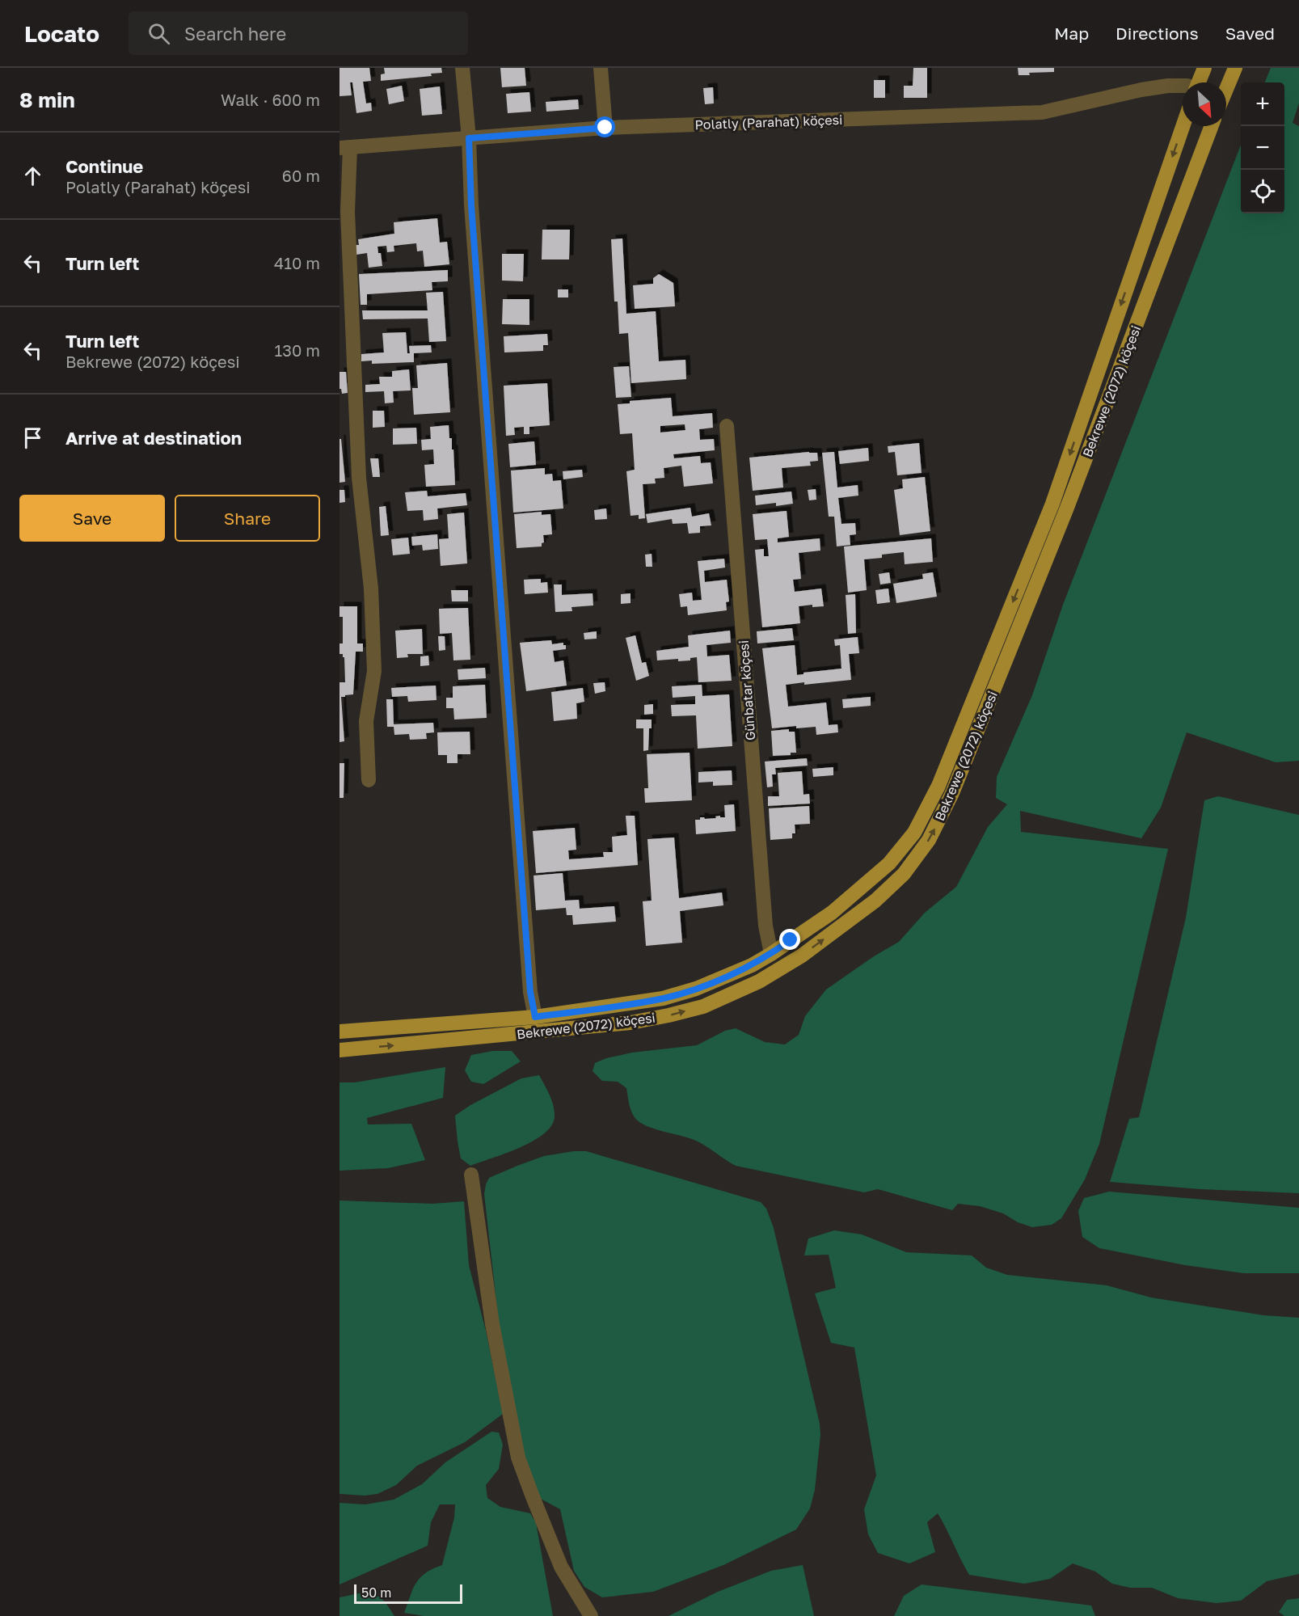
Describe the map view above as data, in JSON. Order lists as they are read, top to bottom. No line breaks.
{"streets":{"main road":["Bekrewe (2072) köçesi"],"street":["Polatly (Parahat) köçesi","Günbatar köçesi"]},"crossings":[["Bekrewe (2072) köçesi","Günbatar köçesi"]],"scale_bar":"50 m","north":"bottom right","page":{"header":"Locato","search":"Search here","nav":["Map","Directions","Saved"],"heading":["8 min","Walk · 600 m"],"map_buttons":["+","−"],"list":[["Continue","Polatly (Parahat) köçesi","60 m"],["Turn left","410 m"],["Turn left","Bekrewe (2072) köçesi","130 m"],"Arrive at destination"],"buttons":["Save","Share"],"scale":"50 m"}}
